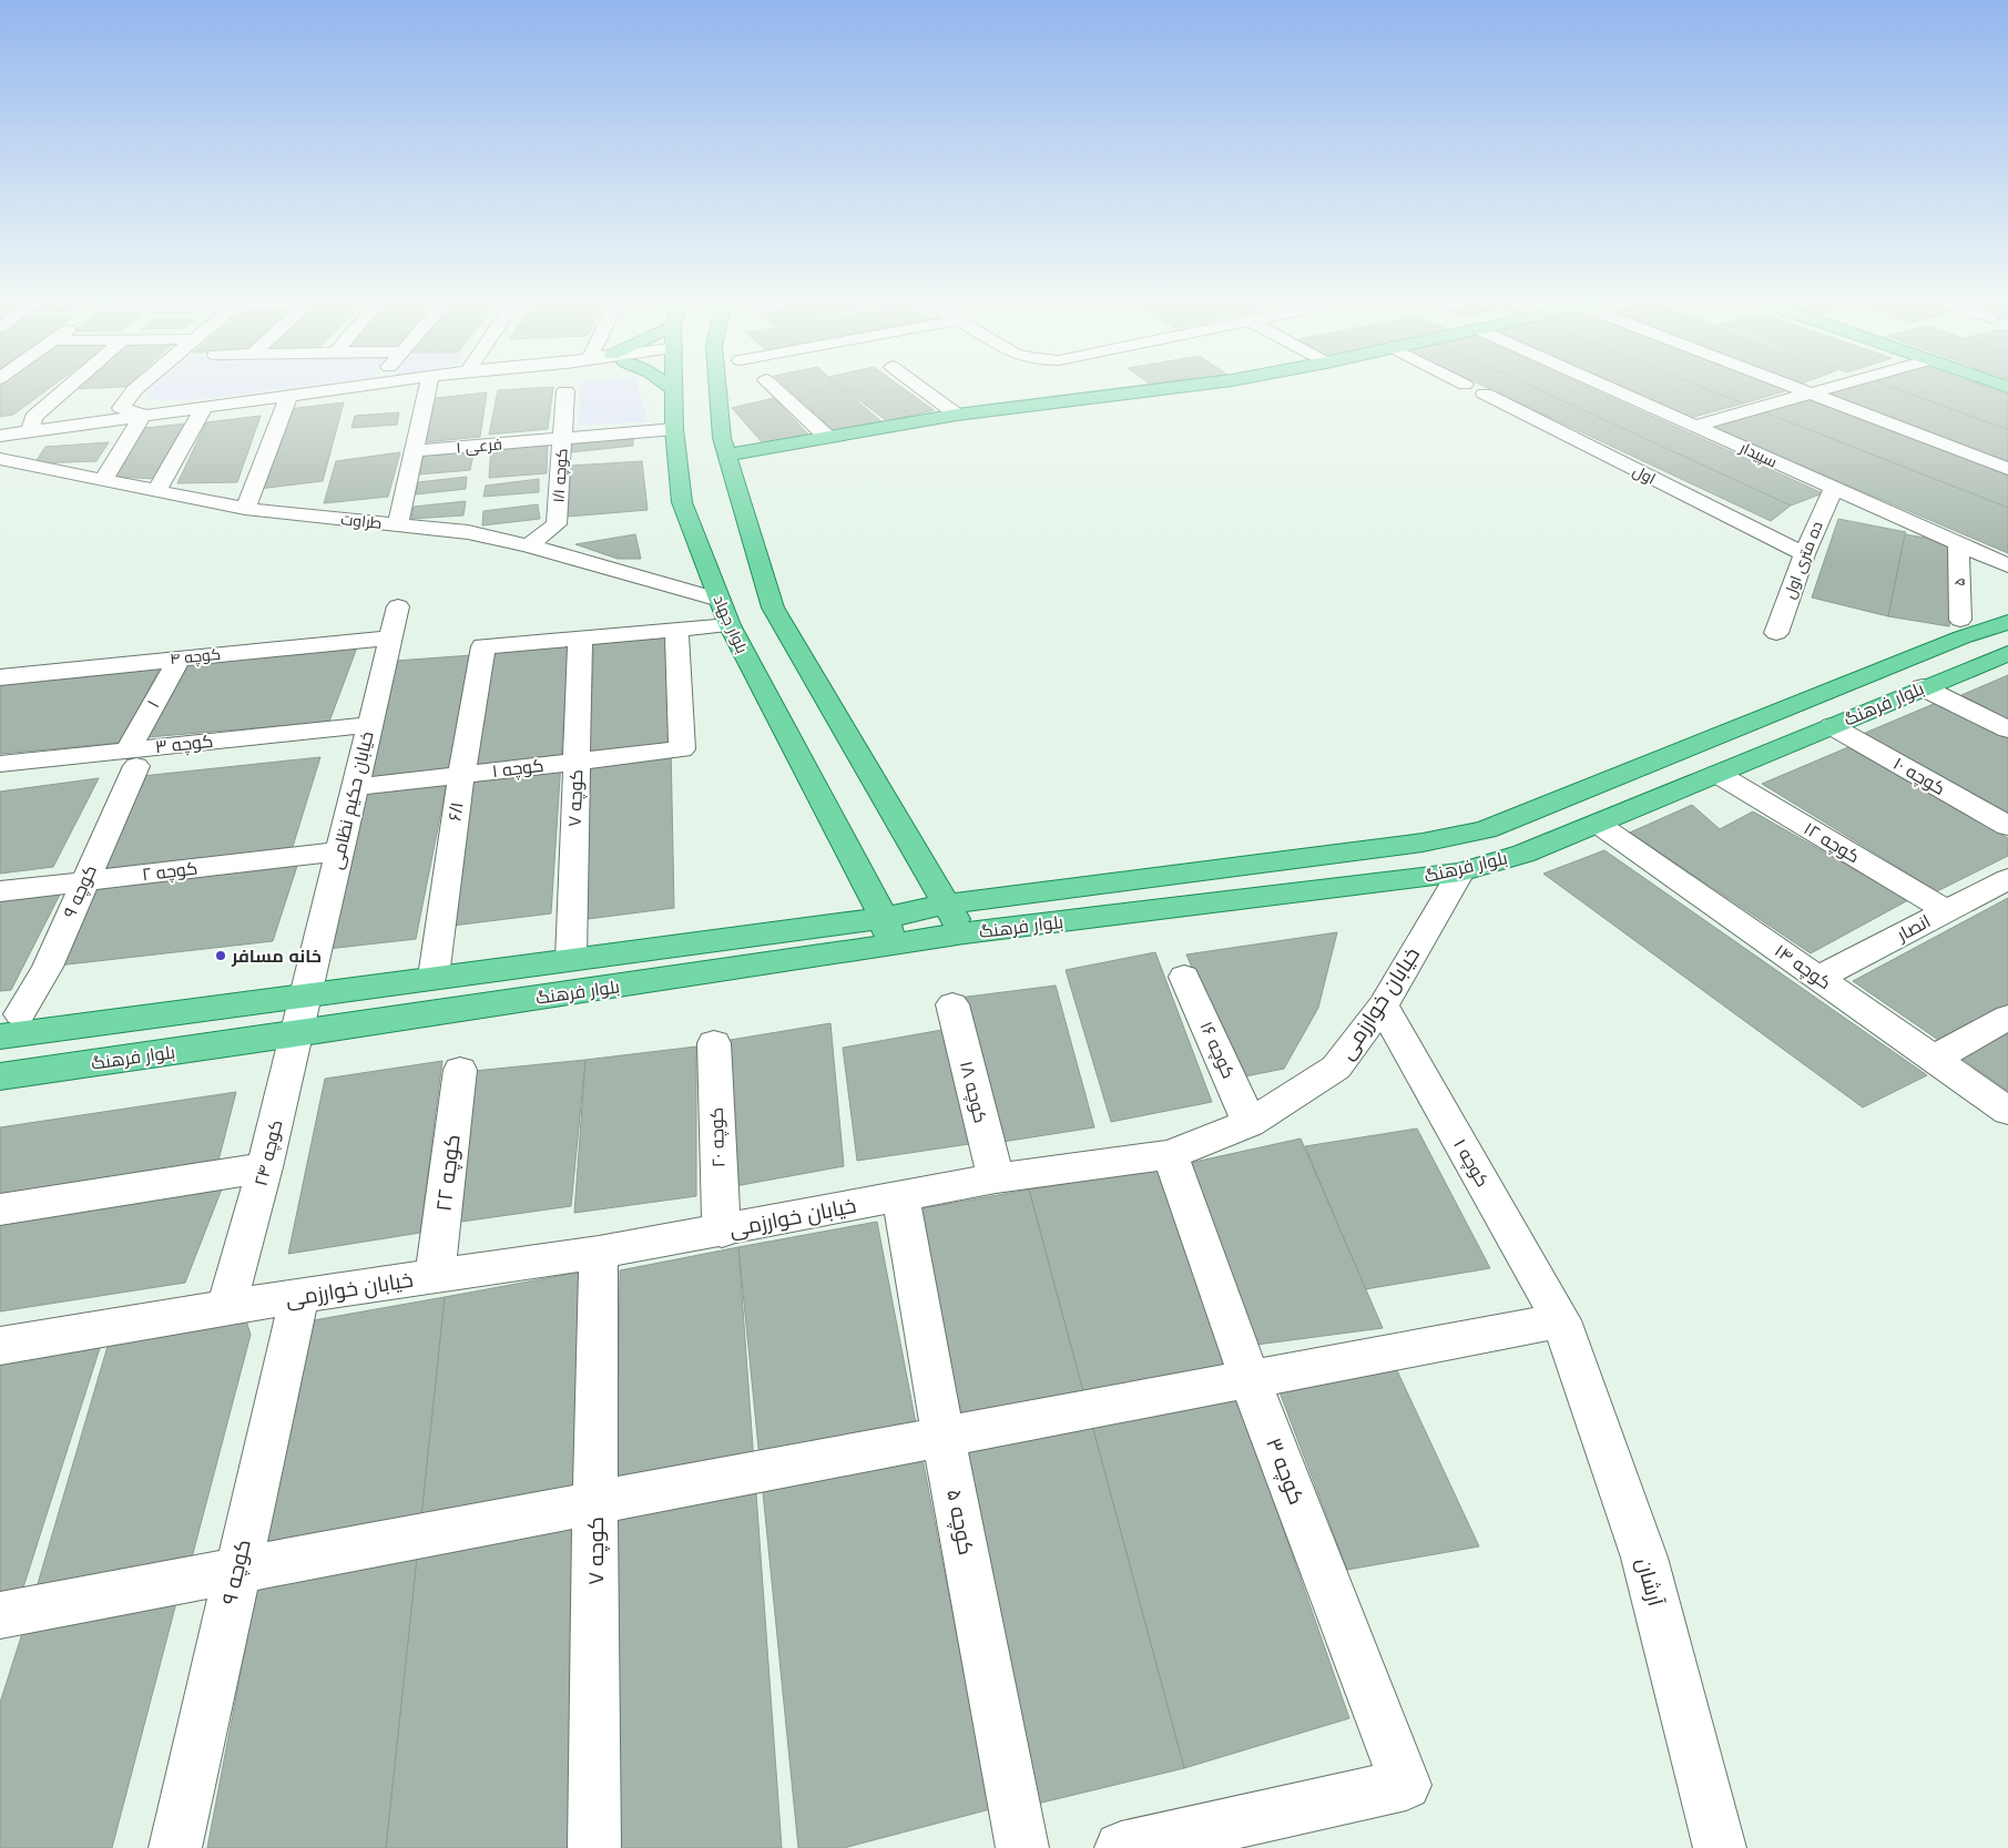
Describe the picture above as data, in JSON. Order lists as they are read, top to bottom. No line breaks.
{"streets":{"main road":["بلوار جهاد","بلوار فرهنگ"],"street":["فرعی ۱","سپیدار","اول","کوچه ۱/۱","طراوت","ده متری اول","۵","کوچه ۴","۱","کوچه ۳","کوچه ۱","کوچه ۱۰","کوچه ۷","خیابان حکیم نظامی","۶/۱","کوچه ۱۲","کوچه ۲","کوچه ۹","انصار","کوچه ۱۴","خیابان خوارزمی","کوچه ۱۶","کوچه ۱۸","کوچه ۲۰","کوچه ۲۴","کوچه ۲۲","کوچه ۵","آرشان"]},"crossings":[["فرعی ۱","کوچه ۱/۱"],["فرعی ۱","بلوار جهاد"],["سپیدار","ده متری اول"],["سپیدار","۵"],["اول","ده متری اول"],["کوچه ۱/۱","طراوت"],["طراوت","بلوار جهاد"],["بلوار جهاد","بلوار فرهنگ"],["کوچه ۴","۱"],["کوچه ۴","خیابان حکیم نظامی"],["۱","کوچه ۳"],["۱","کوچه ۹"],["بلوار فرهنگ","کوچه ۱۰"],["بلوار فرهنگ","کوچه ۷"],["بلوار فرهنگ","خیابان حکیم نظامی"],["بلوار فرهنگ","۶/۱"],["بلوار فرهنگ","کوچه ۱۲"],["بلوار فرهنگ","کوچه ۱۴"],["بلوار فرهنگ","خیابان خوارزمی"],["بلوار فرهنگ","کوچه ۲۴"],["کوچه ۳","خیابان حکیم نظامی"],["کوچه ۳","کوچه ۹"],["کوچه ۳","خیابان خوارزمی"],["کوچه ۱","کوچه ۷"],["کوچه ۱","خیابان حکیم نظامی"],["کوچه ۱","۶/۱"],["کوچه ۱","خیابان خوارزمی"],["کوچه ۱","آرشان"],["کوچه ۷","۶/۱"],["کوچه ۷","خیابان خوارزمی"],["خیابان حکیم نظامی","کوچه ۲"],["خیابان حکیم نظامی","کوچه ۲۴"],["کوچه ۱۲","انصار"],["کوچه ۲","کوچه ۹"],["کوچه ۹","خیابان خوارزمی"],["انصار","کوچه ۱۴"],["خیابان خوارزمی","کوچه ۱۶"],["خیابان خوارزمی","کوچه ۱۸"],["خیابان خوارزمی","کوچه ۲۰"],["خیابان خوارزمی","کوچه ۲۴"],["خیابان خوارزمی","کوچه ۲۲"],["خیابان خوارزمی","کوچه ۵"]],"places":["خانه مسافر"]}
